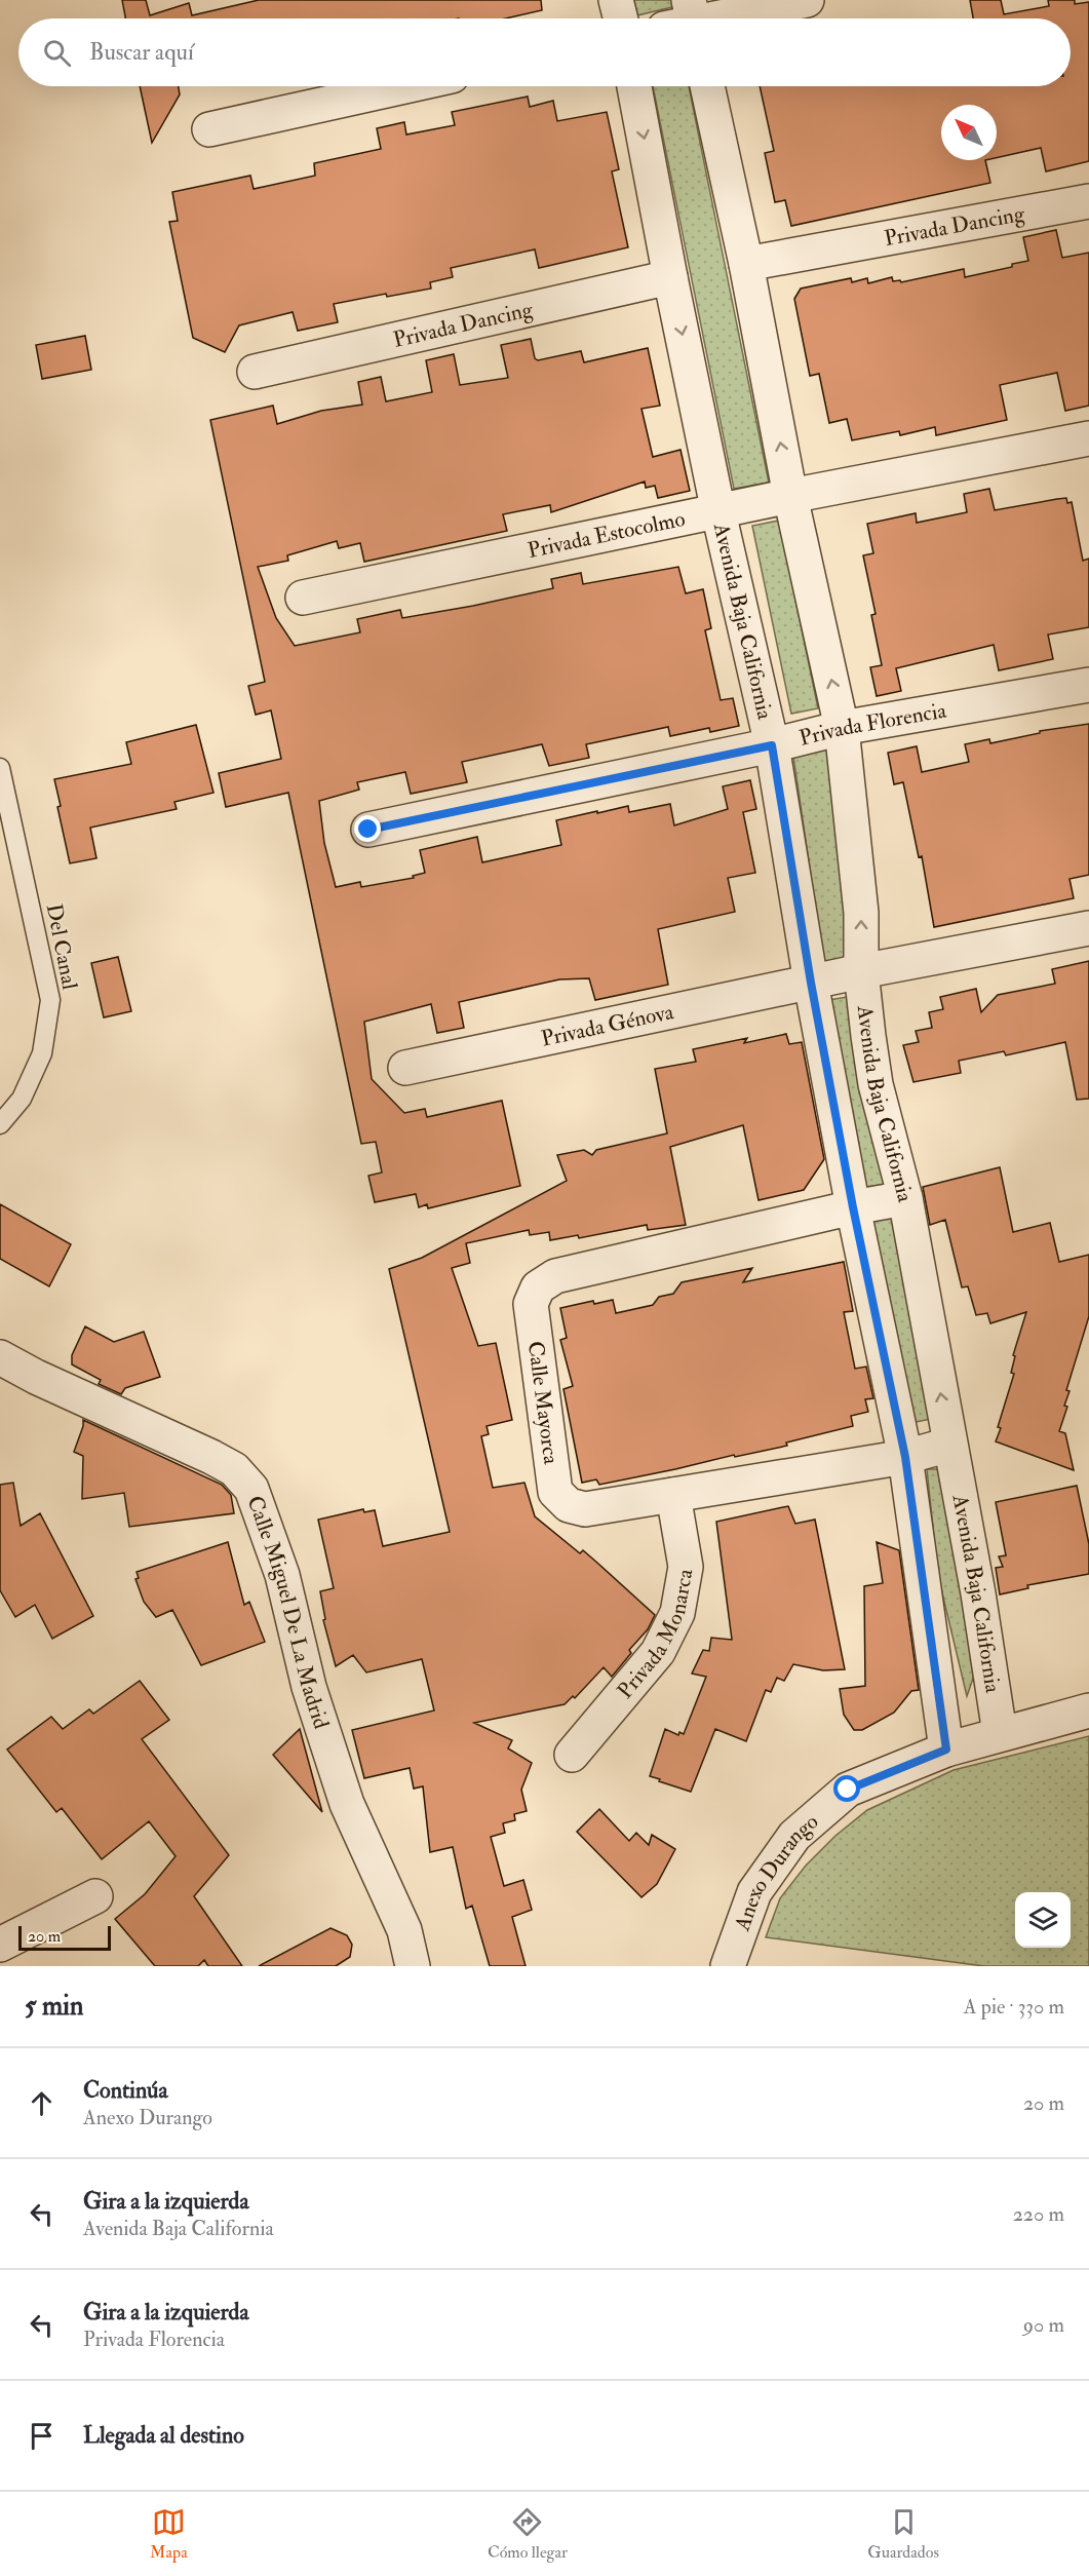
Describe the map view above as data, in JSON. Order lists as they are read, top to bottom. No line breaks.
{"streets":{"street":["Privada Dancing","Privada Estocolmo","Avenida Baja California","Privada Florencia","Privada Génova","Calle Mayorca","Calle Miguel De La Madrid","Privada Monarca","Anexo Durango"],"lane":["Del Canal"]},"crossings":[["Privada Dancing","Avenida Baja California"],["Privada Estocolmo","Avenida Baja California"],["Avenida Baja California","Privada Florencia"],["Avenida Baja California","Privada Génova"],["Avenida Baja California","Calle Mayorca"],["Avenida Baja California","Anexo Durango"],["Calle Mayorca","Privada Monarca"]],"scale_bar":"20 m","north":"top left","page":{"search":"Buscar aquí","scale":"20 m","heading":["5 min","A pie · 330 m"],"list":[["Continúa","Anexo Durango","20 m"],["Gira a la izquierda","Avenida Baja California","220 m"],["Gira a la izquierda","Privada Florencia","90 m"],"Llegada al destino"],"nav":["Mapa","Cómo llegar","Guardados"]}}
